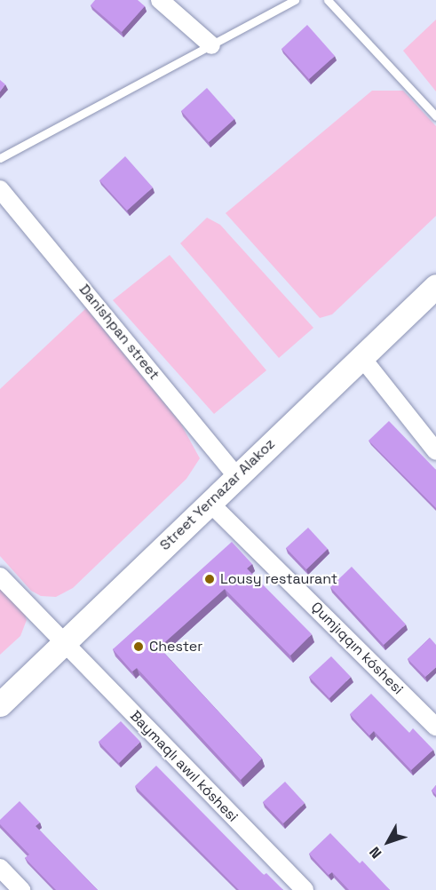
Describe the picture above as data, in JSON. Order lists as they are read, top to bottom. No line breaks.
{"streets":{"main road":["Street Yernazar Alakoz"],"street":["Danishpan street","Qumjıqqın kóshesi","Baymaqlı awıl kóshesi"]},"crossings":[["Danishpan street","Street Yernazar Alakoz"],["Street Yernazar Alakoz","Qumjıqqın kóshesi"],["Street Yernazar Alakoz","Baymaqlı awıl kóshesi"]],"places":["Lousy restaurant","Chester"],"north":"bottom left"}
